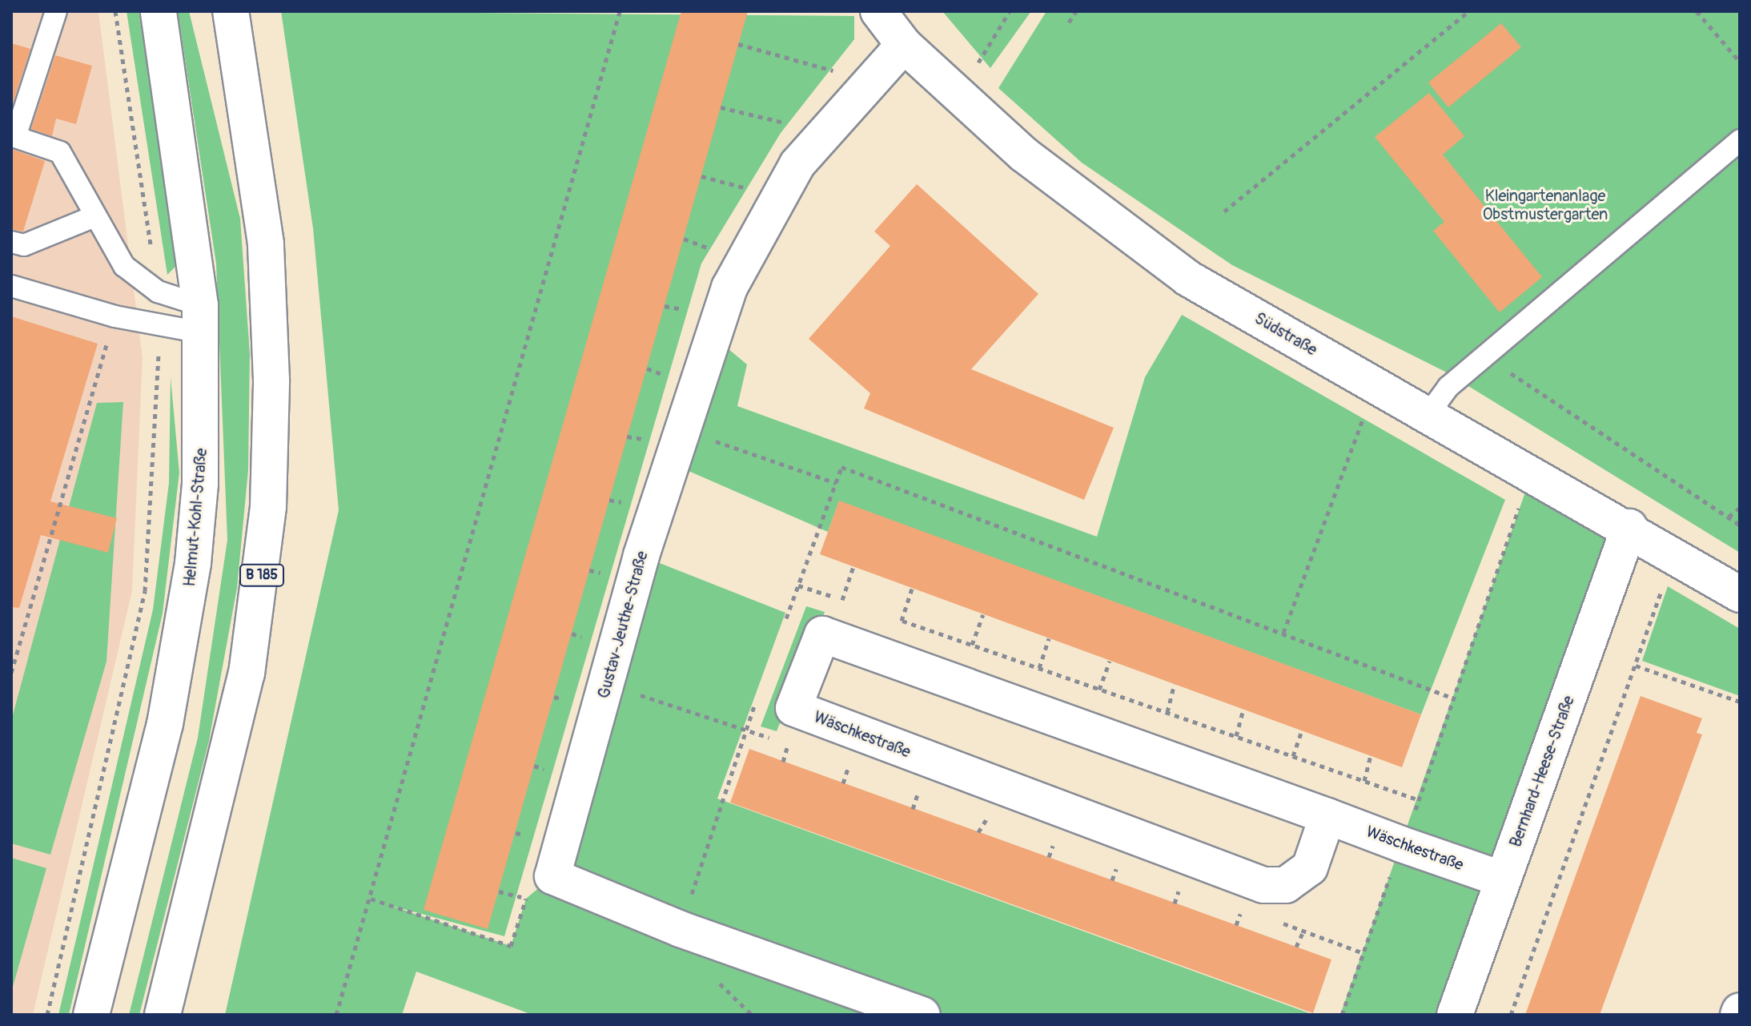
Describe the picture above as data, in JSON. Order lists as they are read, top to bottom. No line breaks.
{"streets":{"street":["Südstraße","Helmut-Kohl-Straße","B 185","Gustav-Jeuthe-Straße","Wäschkestraße","Bernhard-Heese-Straße"]},"crossings":[["Südstraße","Gustav-Jeuthe-Straße"],["Südstraße","Bernhard-Heese-Straße"],["Wäschkestraße","Bernhard-Heese-Straße"]],"parks":["Kleingartenanlage Obstmustergarten"]}
